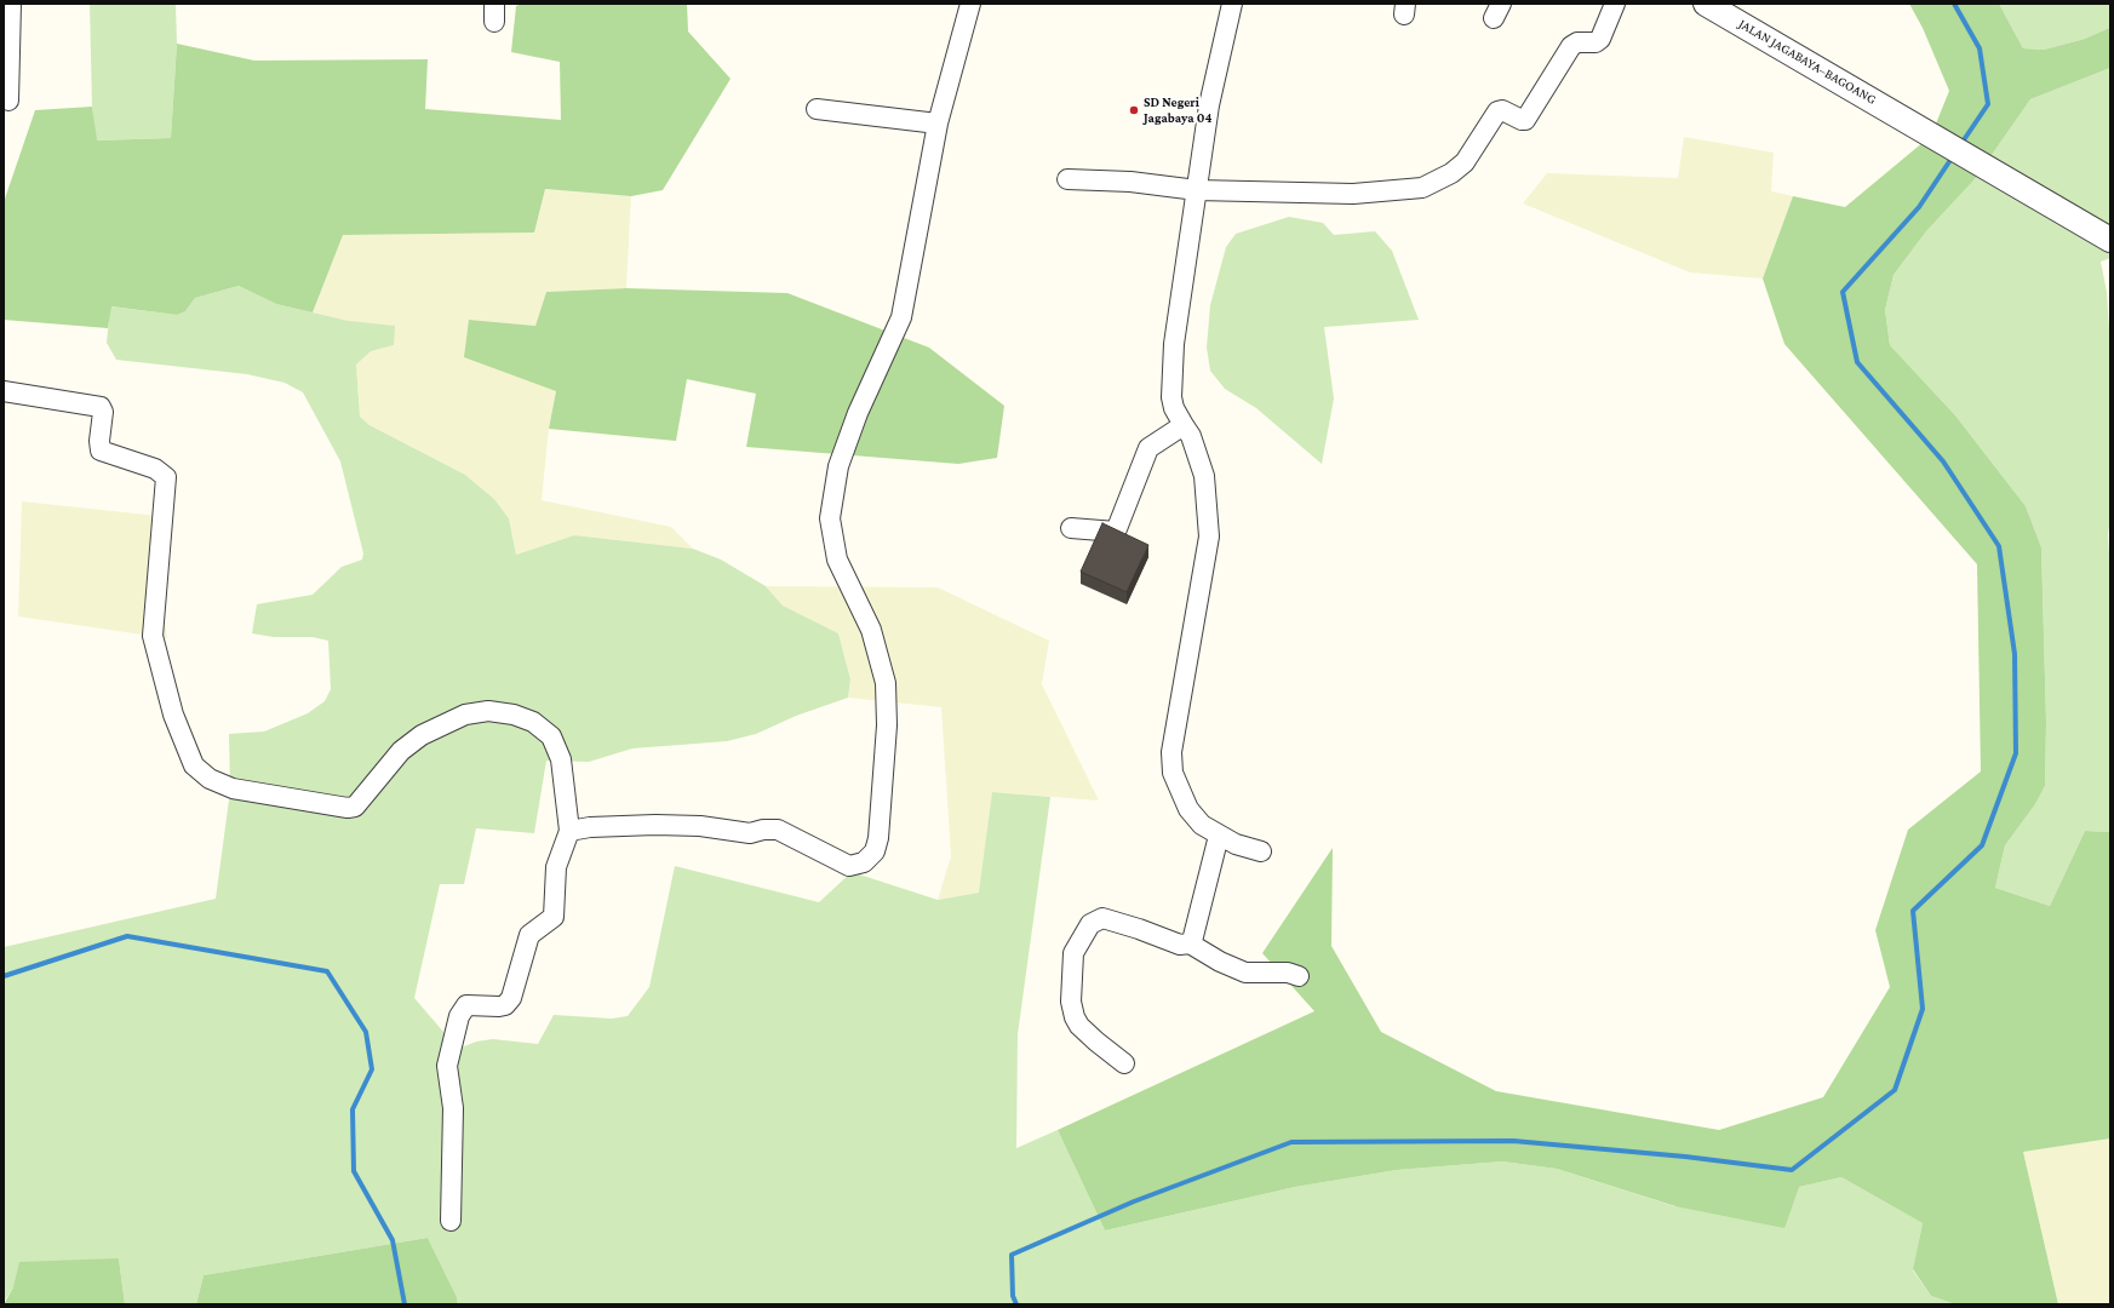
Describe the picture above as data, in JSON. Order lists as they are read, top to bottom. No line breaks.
{"streets":{"street":["JALAN JAGABAYA–BAGOANG"]},"places":["SD Negeri Jagabaya 04"]}
